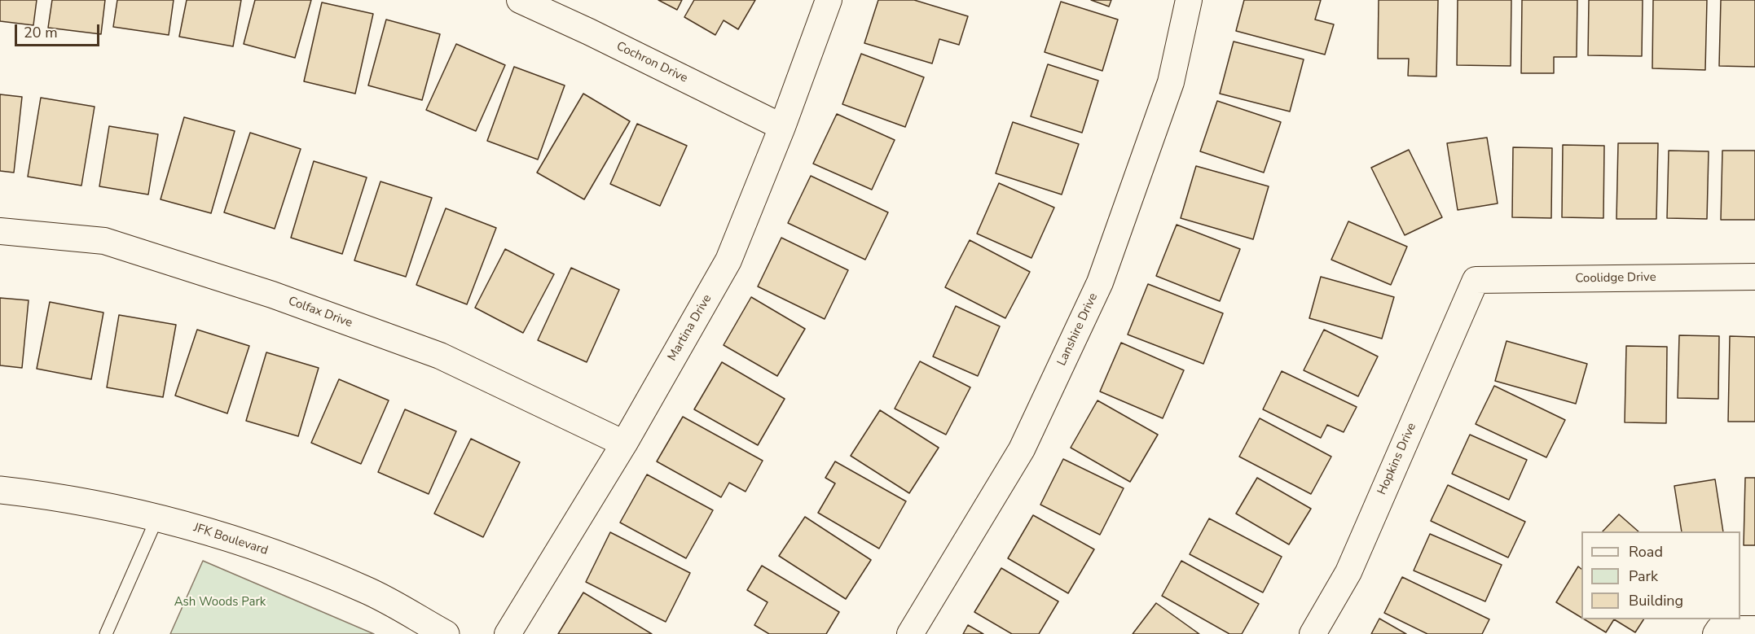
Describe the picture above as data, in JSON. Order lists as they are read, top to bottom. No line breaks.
{"streets":{"street":["Cochron Drive","Coolidge Drive","Colfax Drive","Martina Drive","Lanshire Drive","Hopkins Drive","JFK Boulevard"]},"crossings":[["Cochron Drive","Martina Drive"],["Coolidge Drive","Hopkins Drive"],["Colfax Drive","Martina Drive"]],"parks":["Ash Woods Park"],"legend":["Road","Park","Building"],"scale_bar":"20 m"}
